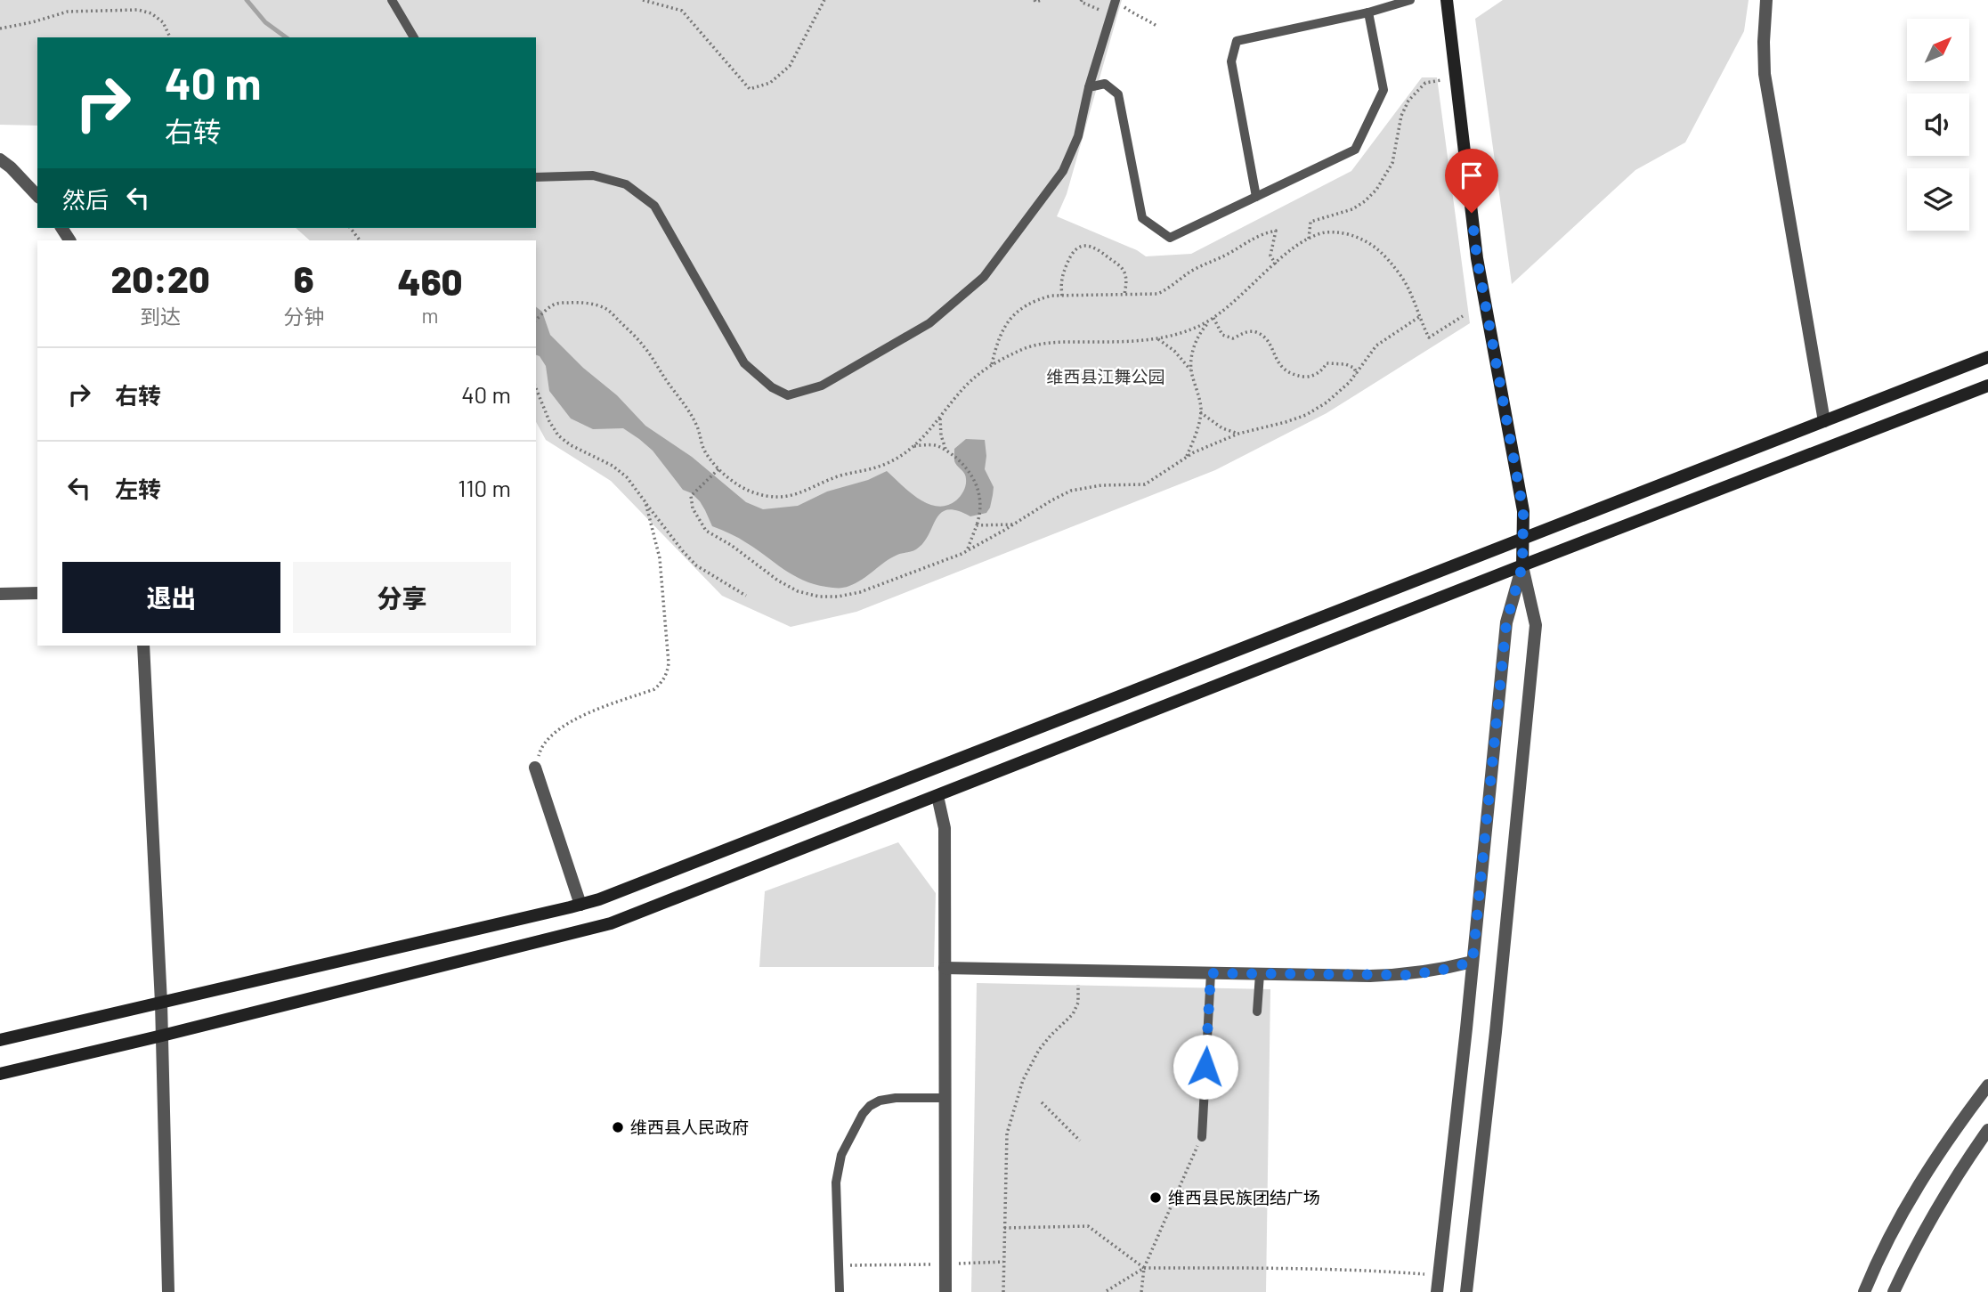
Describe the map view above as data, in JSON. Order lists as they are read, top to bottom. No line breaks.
{"parks":["维西县江舞公园"],"places":["维西县人民政府","维西县民族团结广场"],"north":"top right","page":{"turn":["40 m","右转"],"then":"然后","eta":["20:20","到达","6","分钟","460","m"],"list":[{"name":"右转","value":"40 m"},{"name":"左转","value":"110 m"}],"buttons":["退出","分享"]}}
